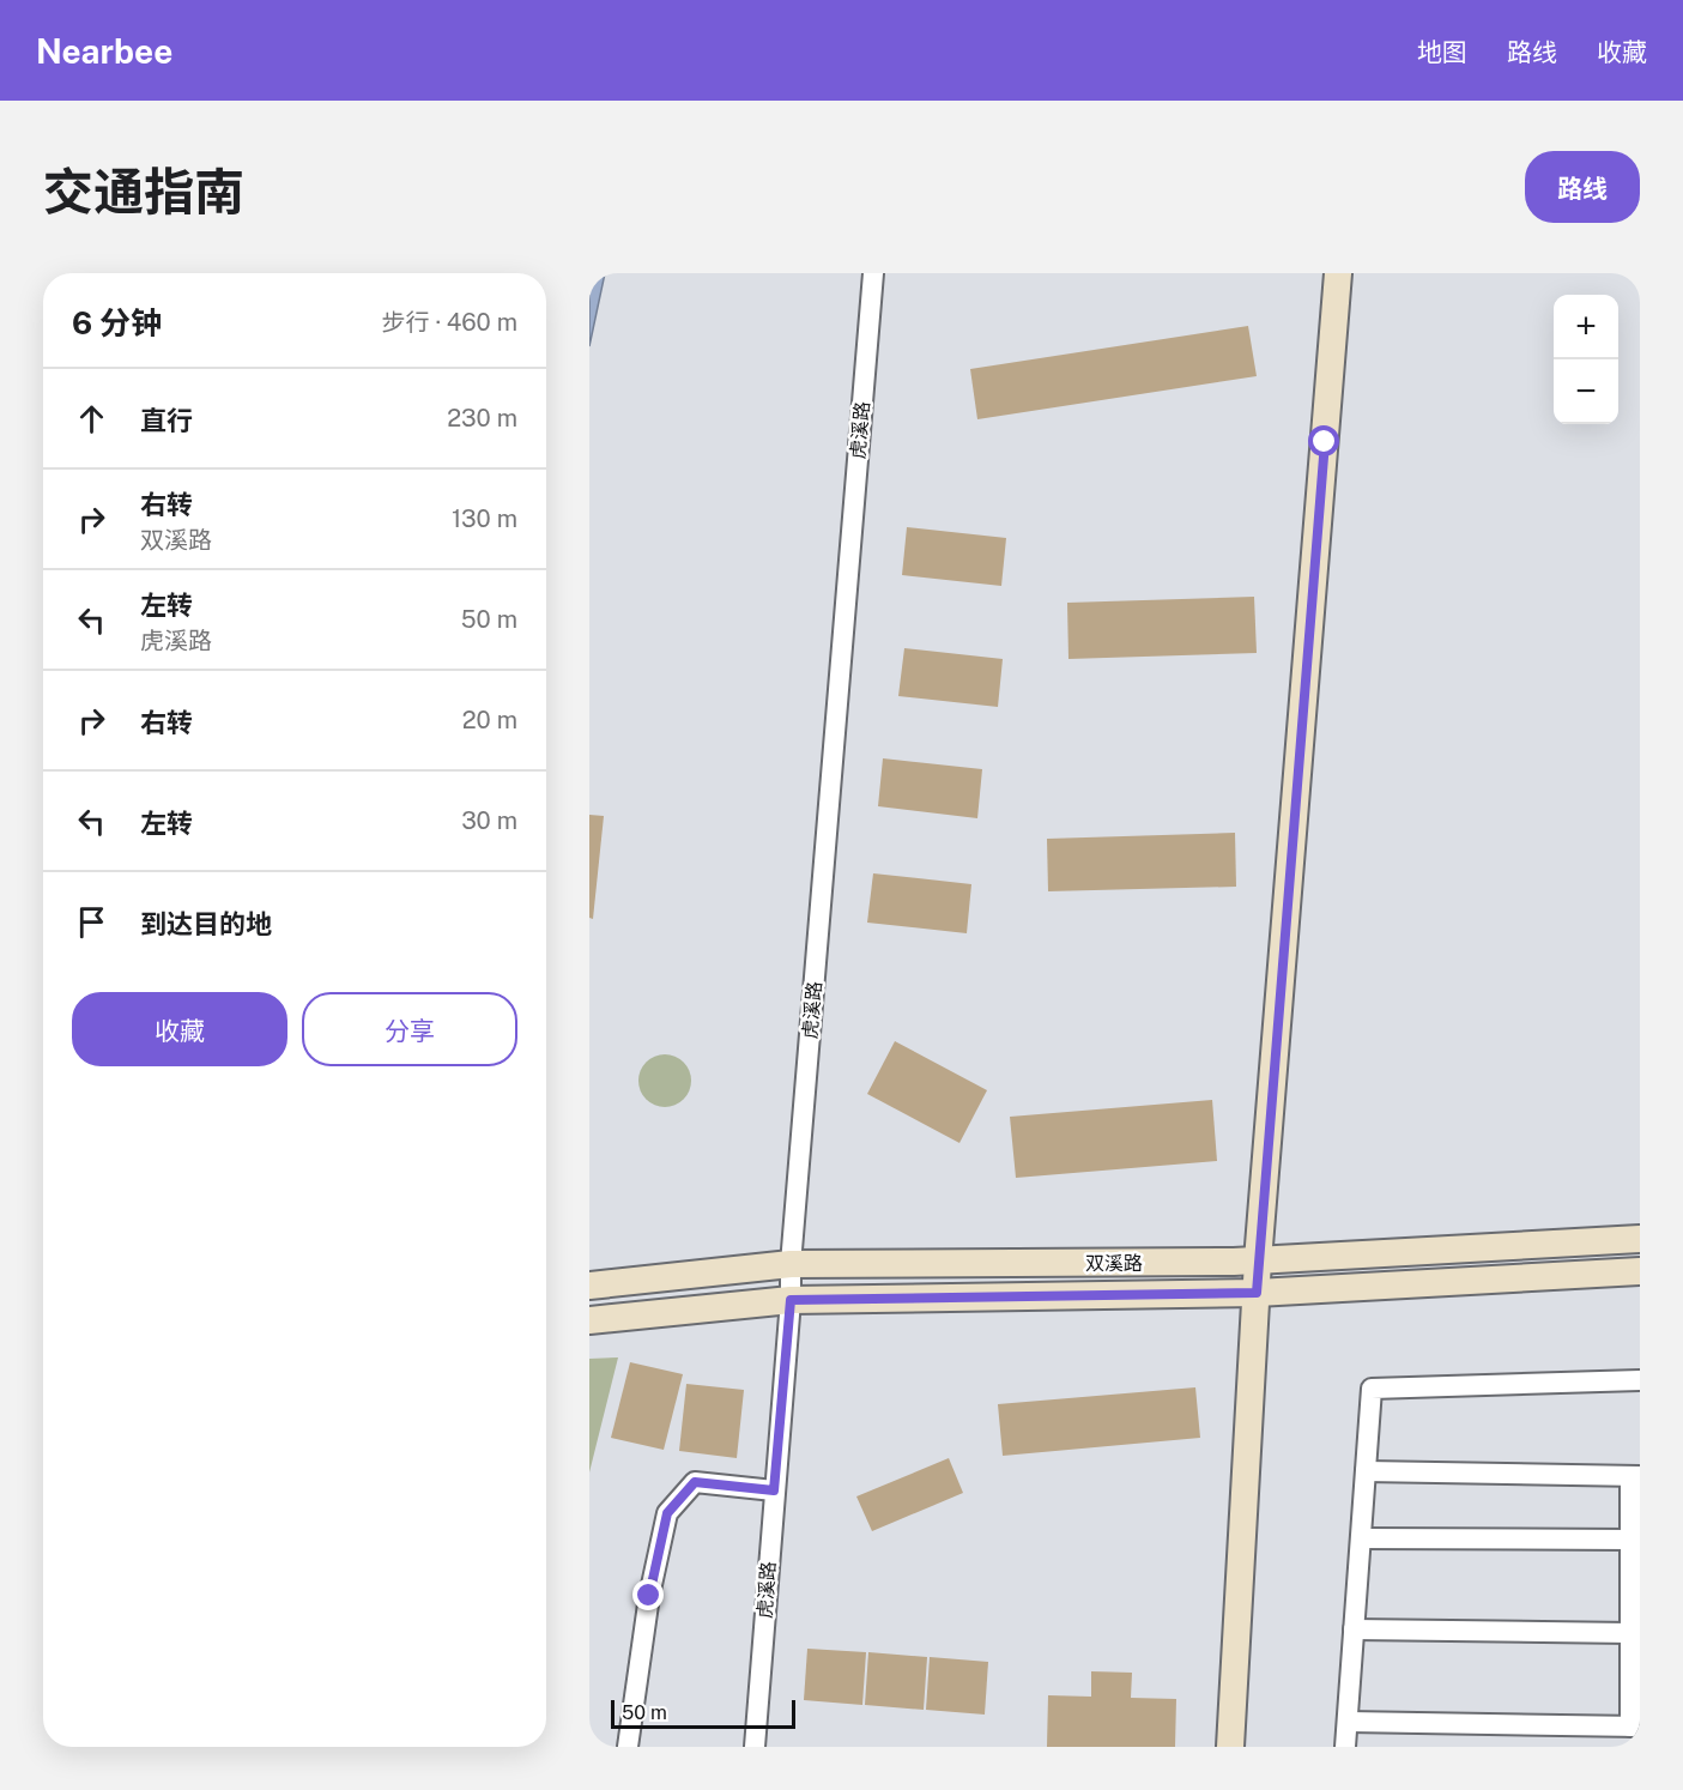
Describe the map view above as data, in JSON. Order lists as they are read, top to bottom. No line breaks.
{"streets":{"street":["虎溪路","双溪路"]},"crossings":[["虎溪路","双溪路"]],"scale_bar":"50 m","page":{"header":"Nearbee","nav":["地图","路线","收藏"],"title":"交通指南","buttons":["路线",["收藏","分享"]],"heading":["6 分钟","步行 · 460 m"],"map_buttons":["+","−"],"list":[["直行","230 m"],["右转","双溪路","130 m"],["左转","虎溪路","50 m"],["右转","20 m"],["左转","30 m"],"到达目的地"],"scale":"50 m"}}
